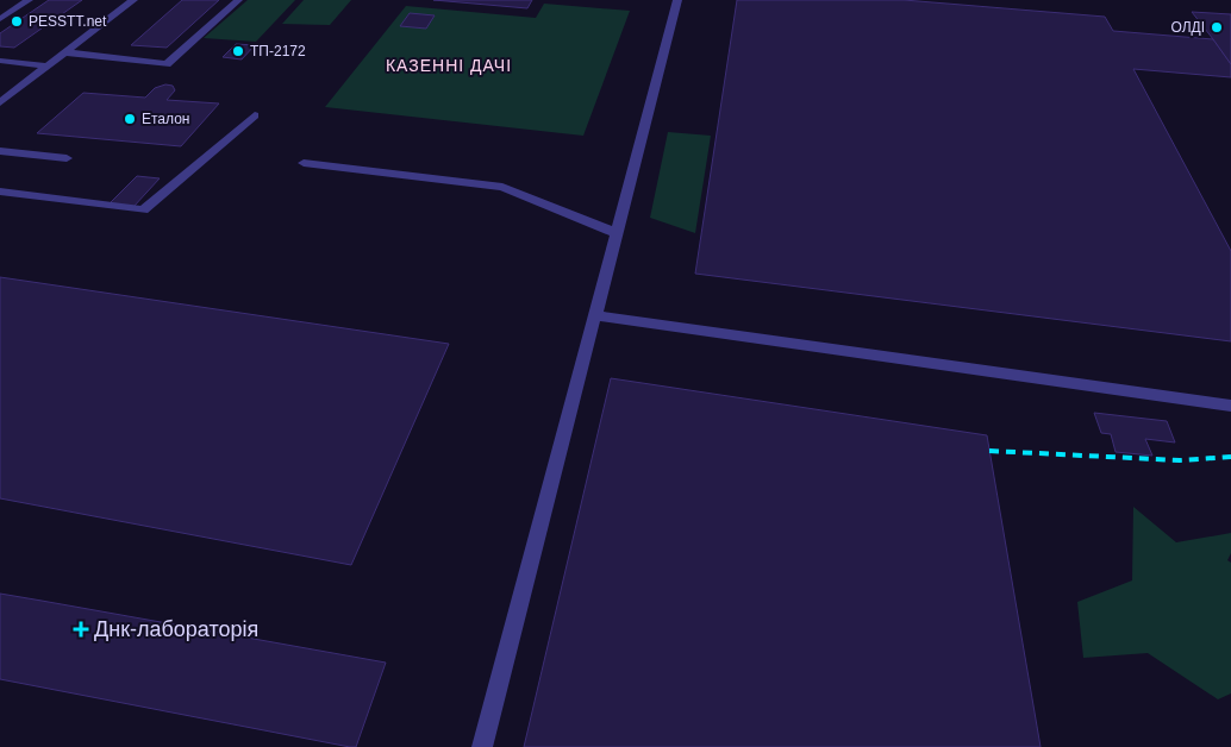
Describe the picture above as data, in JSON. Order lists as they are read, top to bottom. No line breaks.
{"districts":["КАЗЕННІ ДАЧІ"],"places":{"other":["PESSTT.net","ОЛДІ","ТП-2172","Еталон"],"health":["Днк-лабораторія"]}}
